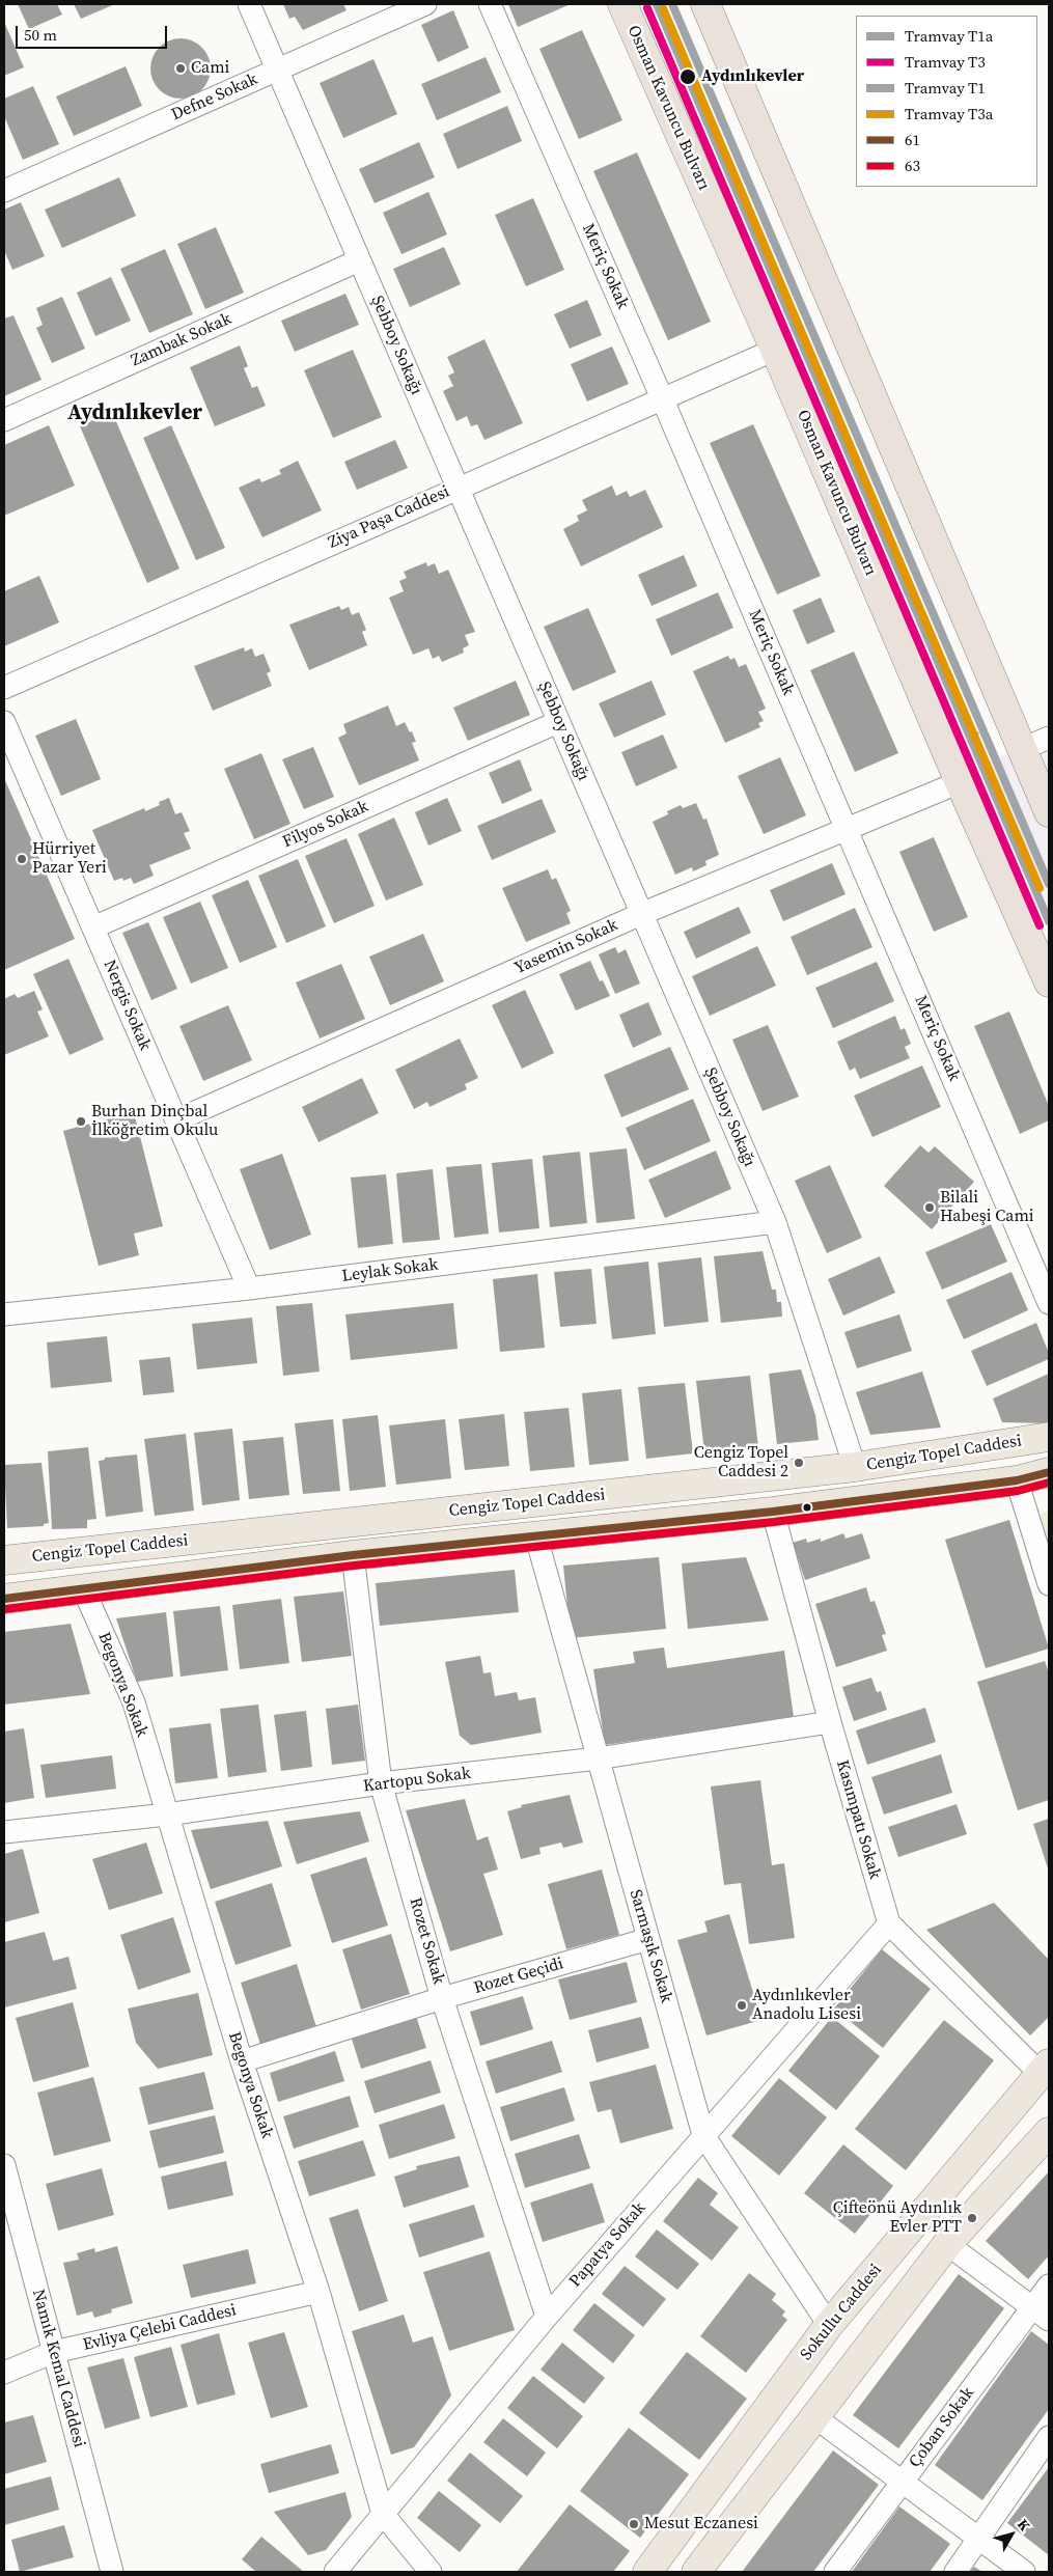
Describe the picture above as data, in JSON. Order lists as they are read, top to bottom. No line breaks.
{"streets":{"highway":["Osman Kavuncu Bulvarı"],"main road":["Cengiz Topel Caddesi","Sokullu Caddesi"],"street":["Defne Sokak","Meriç Sokak","Zambak Sokak","Şebboy Sokağı","Ziya Paşa Caddesi","Filyos Sokak","Yasemin Sokak","Nergis Sokak","Leylak Sokak","Begonya Sokak","Kartopu Sokak","Kasımpatı Sokak","Rozet Sokak","Sarmaşık Sokak","Rozet Geçidi","Papatya Sokak","Evliya Çelebi Caddesi","Namık Kemal Caddesi","Çoban Sokak"]},"crossings":[["Defne Sokak","Şebboy Sokağı"],["Osman Kavuncu Bulvarı","Ziya Paşa Caddesi"],["Osman Kavuncu Bulvarı","Yasemin Sokak"],["Meriç Sokak","Ziya Paşa Caddesi"],["Meriç Sokak","Yasemin Sokak"],["Zambak Sokak","Şebboy Sokağı"],["Şebboy Sokağı","Ziya Paşa Caddesi"],["Şebboy Sokağı","Filyos Sokak"],["Şebboy Sokağı","Yasemin Sokak"],["Şebboy Sokağı","Leylak Sokak"],["Şebboy Sokağı","Cengiz Topel Caddesi"],["Filyos Sokak","Nergis Sokak"],["Yasemin Sokak","Nergis Sokak"],["Nergis Sokak","Leylak Sokak"],["Cengiz Topel Caddesi","Begonya Sokak"],["Cengiz Topel Caddesi","Kasımpatı Sokak"],["Cengiz Topel Caddesi","Rozet Sokak"],["Cengiz Topel Caddesi","Sarmaşık Sokak"],["Begonya Sokak","Kartopu Sokak"],["Begonya Sokak","Rozet Geçidi"],["Begonya Sokak","Papatya Sokak"],["Begonya Sokak","Evliya Çelebi Caddesi"],["Kartopu Sokak","Kasımpatı Sokak"],["Kartopu Sokak","Rozet Sokak"],["Kartopu Sokak","Sarmaşık Sokak"],["Kasımpatı Sokak","Papatya Sokak"],["Kasımpatı Sokak","Sokullu Caddesi"],["Rozet Sokak","Rozet Geçidi"],["Rozet Sokak","Papatya Sokak"],["Sarmaşık Sokak","Rozet Geçidi"],["Sarmaşık Sokak","Papatya Sokak"],["Sarmaşık Sokak","Sokullu Caddesi"],["Evliya Çelebi Caddesi","Namık Kemal Caddesi"]],"districts":["Aydınlıkevler"],"places":["Cami","Aydınlıkevler","Hürriyet Pazar Yeri","Burhan Dinçbal İlköğretim Okulu","Bilali Habeşi Cami","Cengiz Topel Caddesi 2","Aydınlıkevler Anadolu Lisesi","Çifteönü Aydınlık Evler PTT","Mesut Eczanesi"],"lines":["tram line T1a","tram line T1","tram line T3","tram line T3a","transit line 61","transit line 63"],"legend":["Tramvay T1a","Tramvay T3","Tramvay T1","Tramvay T3a","61","63"],"scale_bar":"50 m","north":"top right"}
